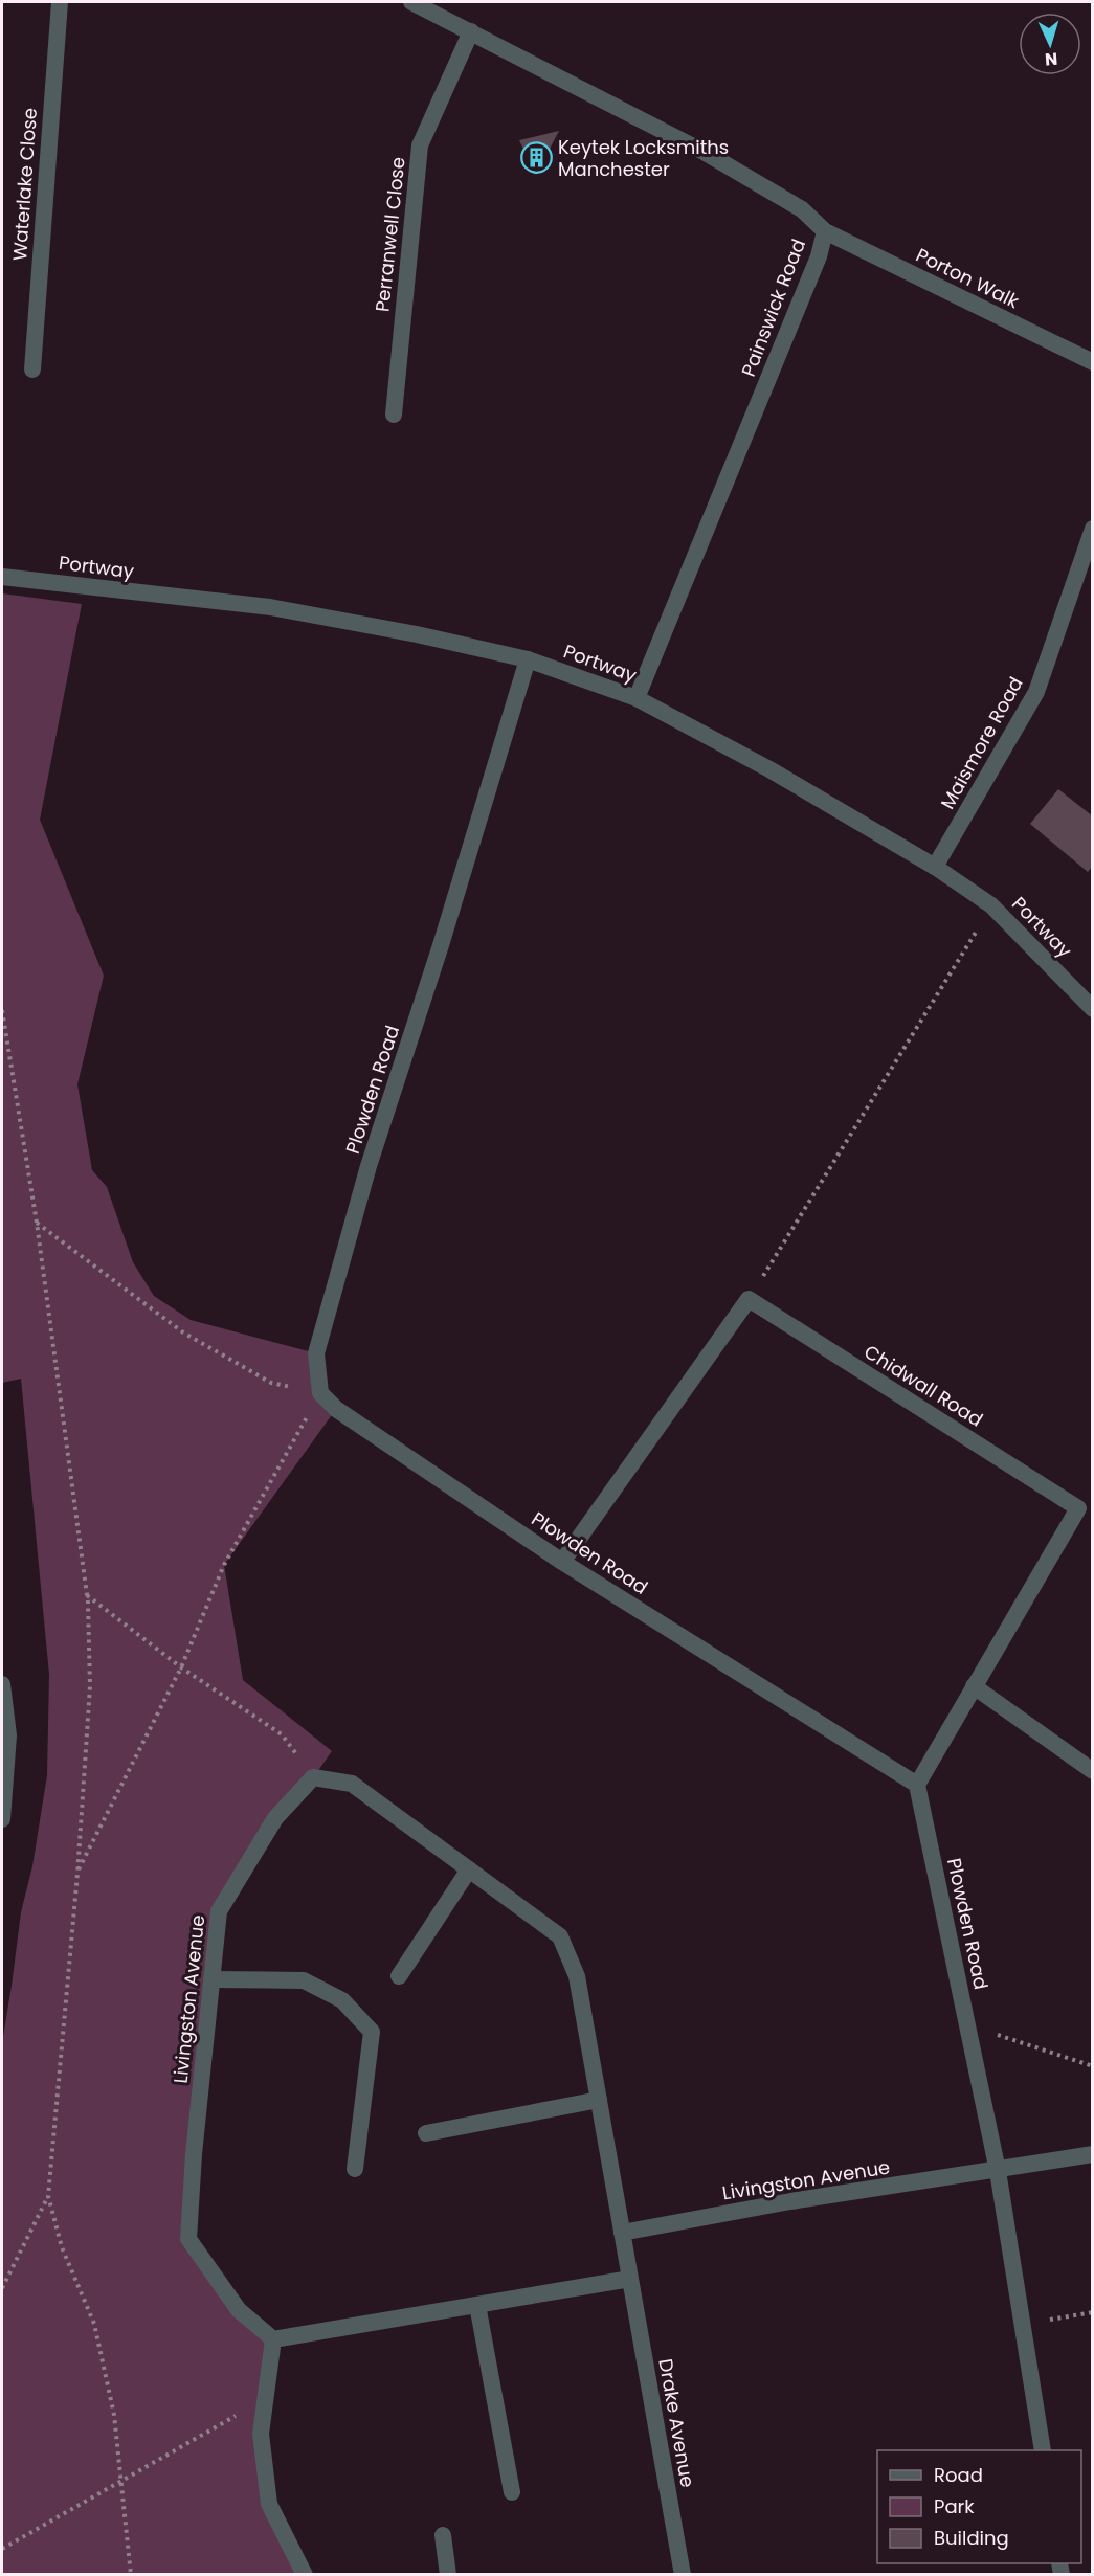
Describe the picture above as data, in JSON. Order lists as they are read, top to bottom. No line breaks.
{"streets":{"street":["Waterlake Close","Perranwell Close","Porton Walk","Painswick Road","Portway","Maismore Road","Plowden Road","Chidwall Road","Livingston Avenue","Drake Avenue"]},"crossings":[["Perranwell Close","Painswick Road"],["Porton Walk","Painswick Road"],["Painswick Road","Portway"],["Portway","Maismore Road"],["Portway","Plowden Road"],["Plowden Road","Chidwall Road"],["Plowden Road","Livingston Avenue"]],"places":{"building":["Keytek Locksmiths Manchester"]},"legend":["Road","Park","Building"],"north":"bottom"}
